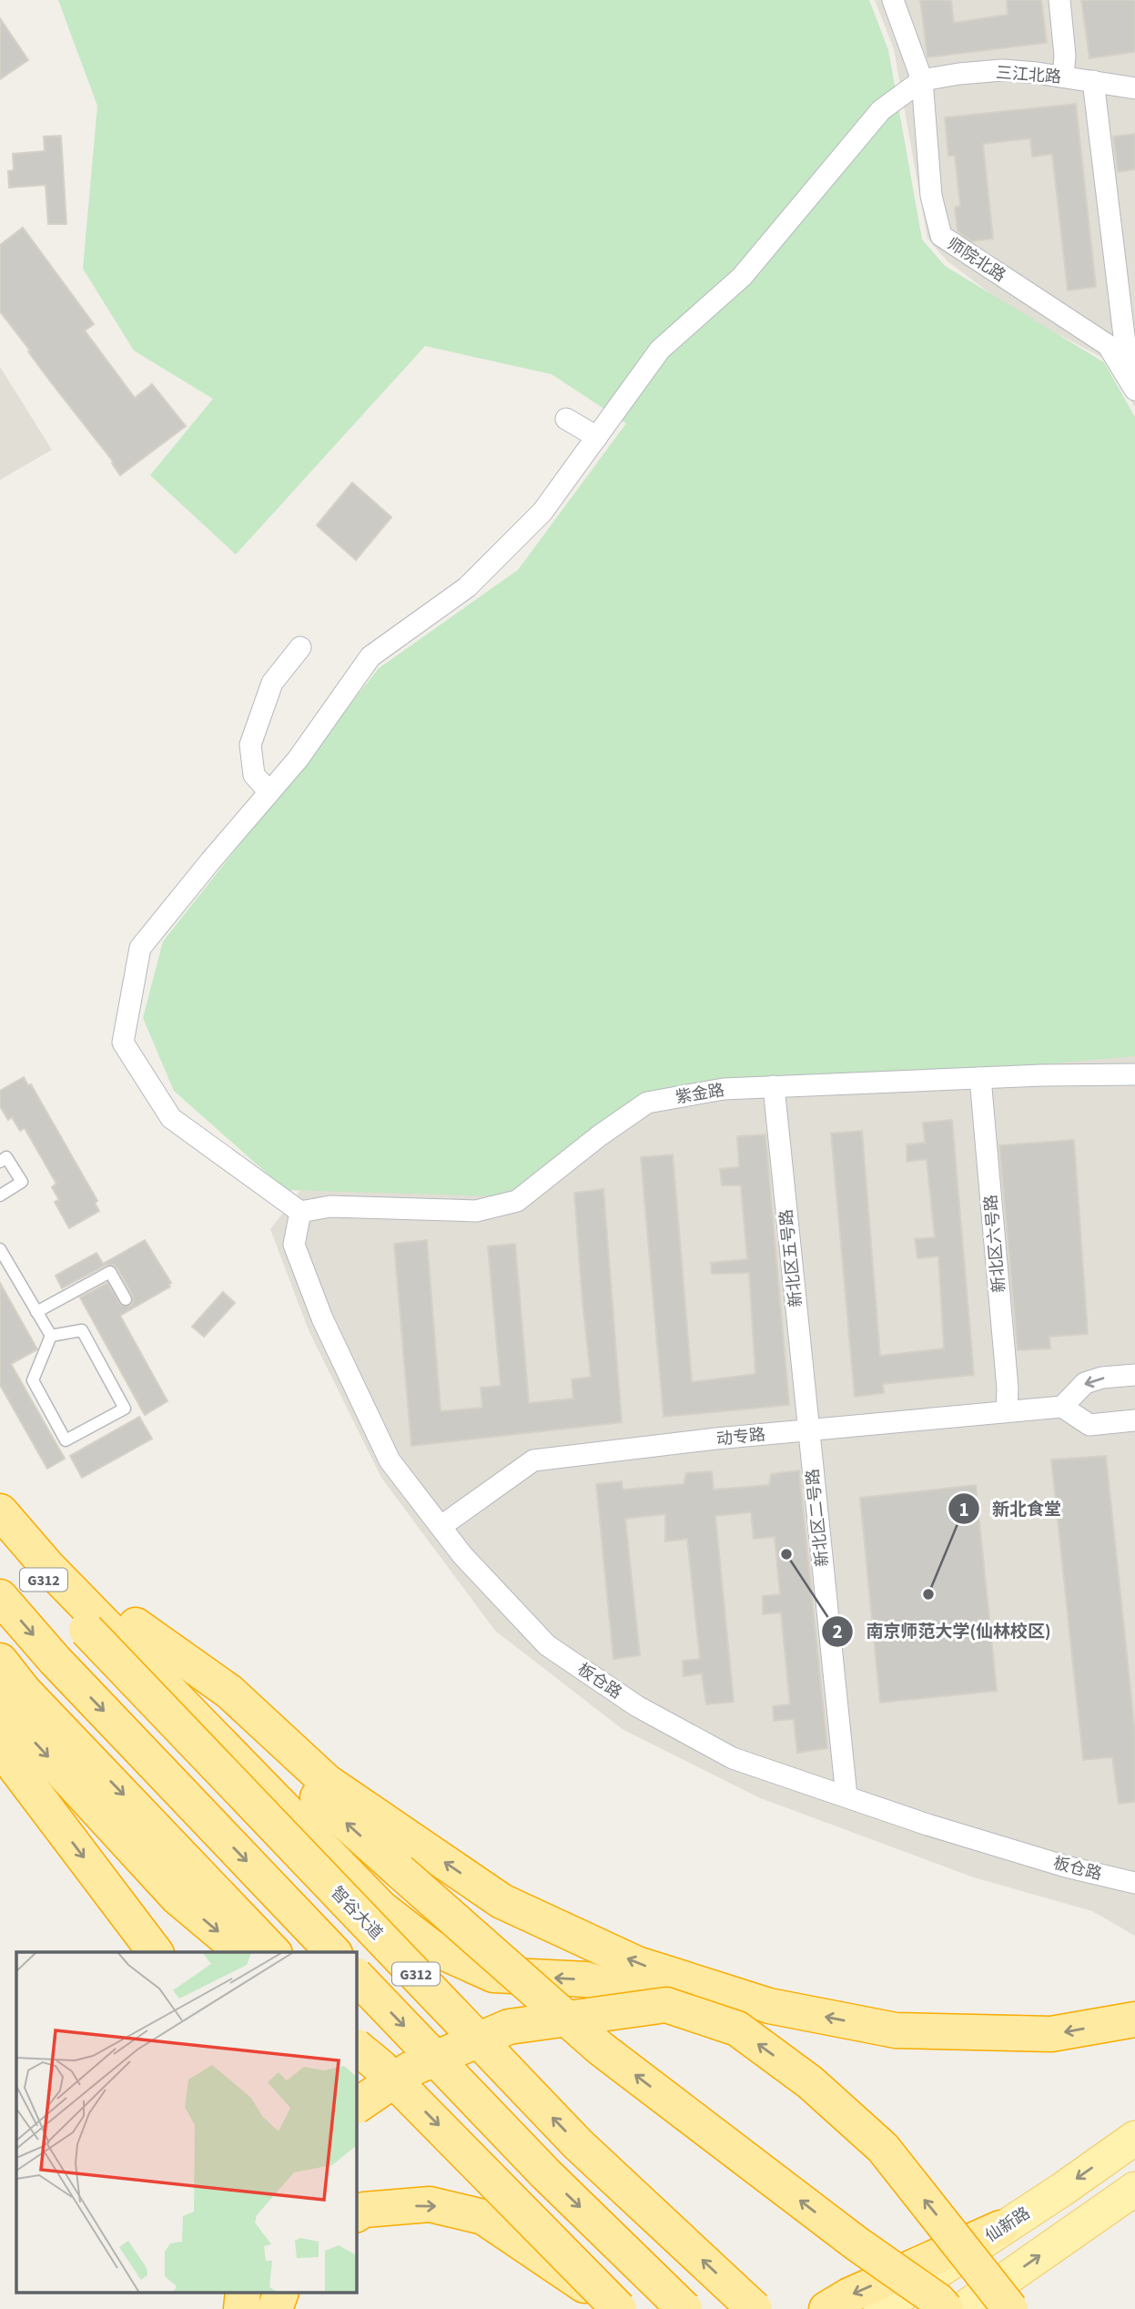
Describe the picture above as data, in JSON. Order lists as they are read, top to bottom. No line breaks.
{"streets":{"highway":["G312","智谷大道"],"main road":["仙新路"],"street":["三江北路","师院北路","紫金路","新北区六号路","新北区五号路","动专路","新北区二号路","板仓路"]},"crossings":[["三江北路","师院北路"],["紫金路","新北区六号路"],["紫金路","新北区五号路"],["紫金路","板仓路"],["新北区六号路","动专路"],["新北区五号路","动专路"],["新北区五号路","新北区二号路"],["动专路","新北区二号路"],["动专路","板仓路"],["新北区二号路","板仓路"]],"places":["南京师范大学(仙林校区)","新北食堂"]}
